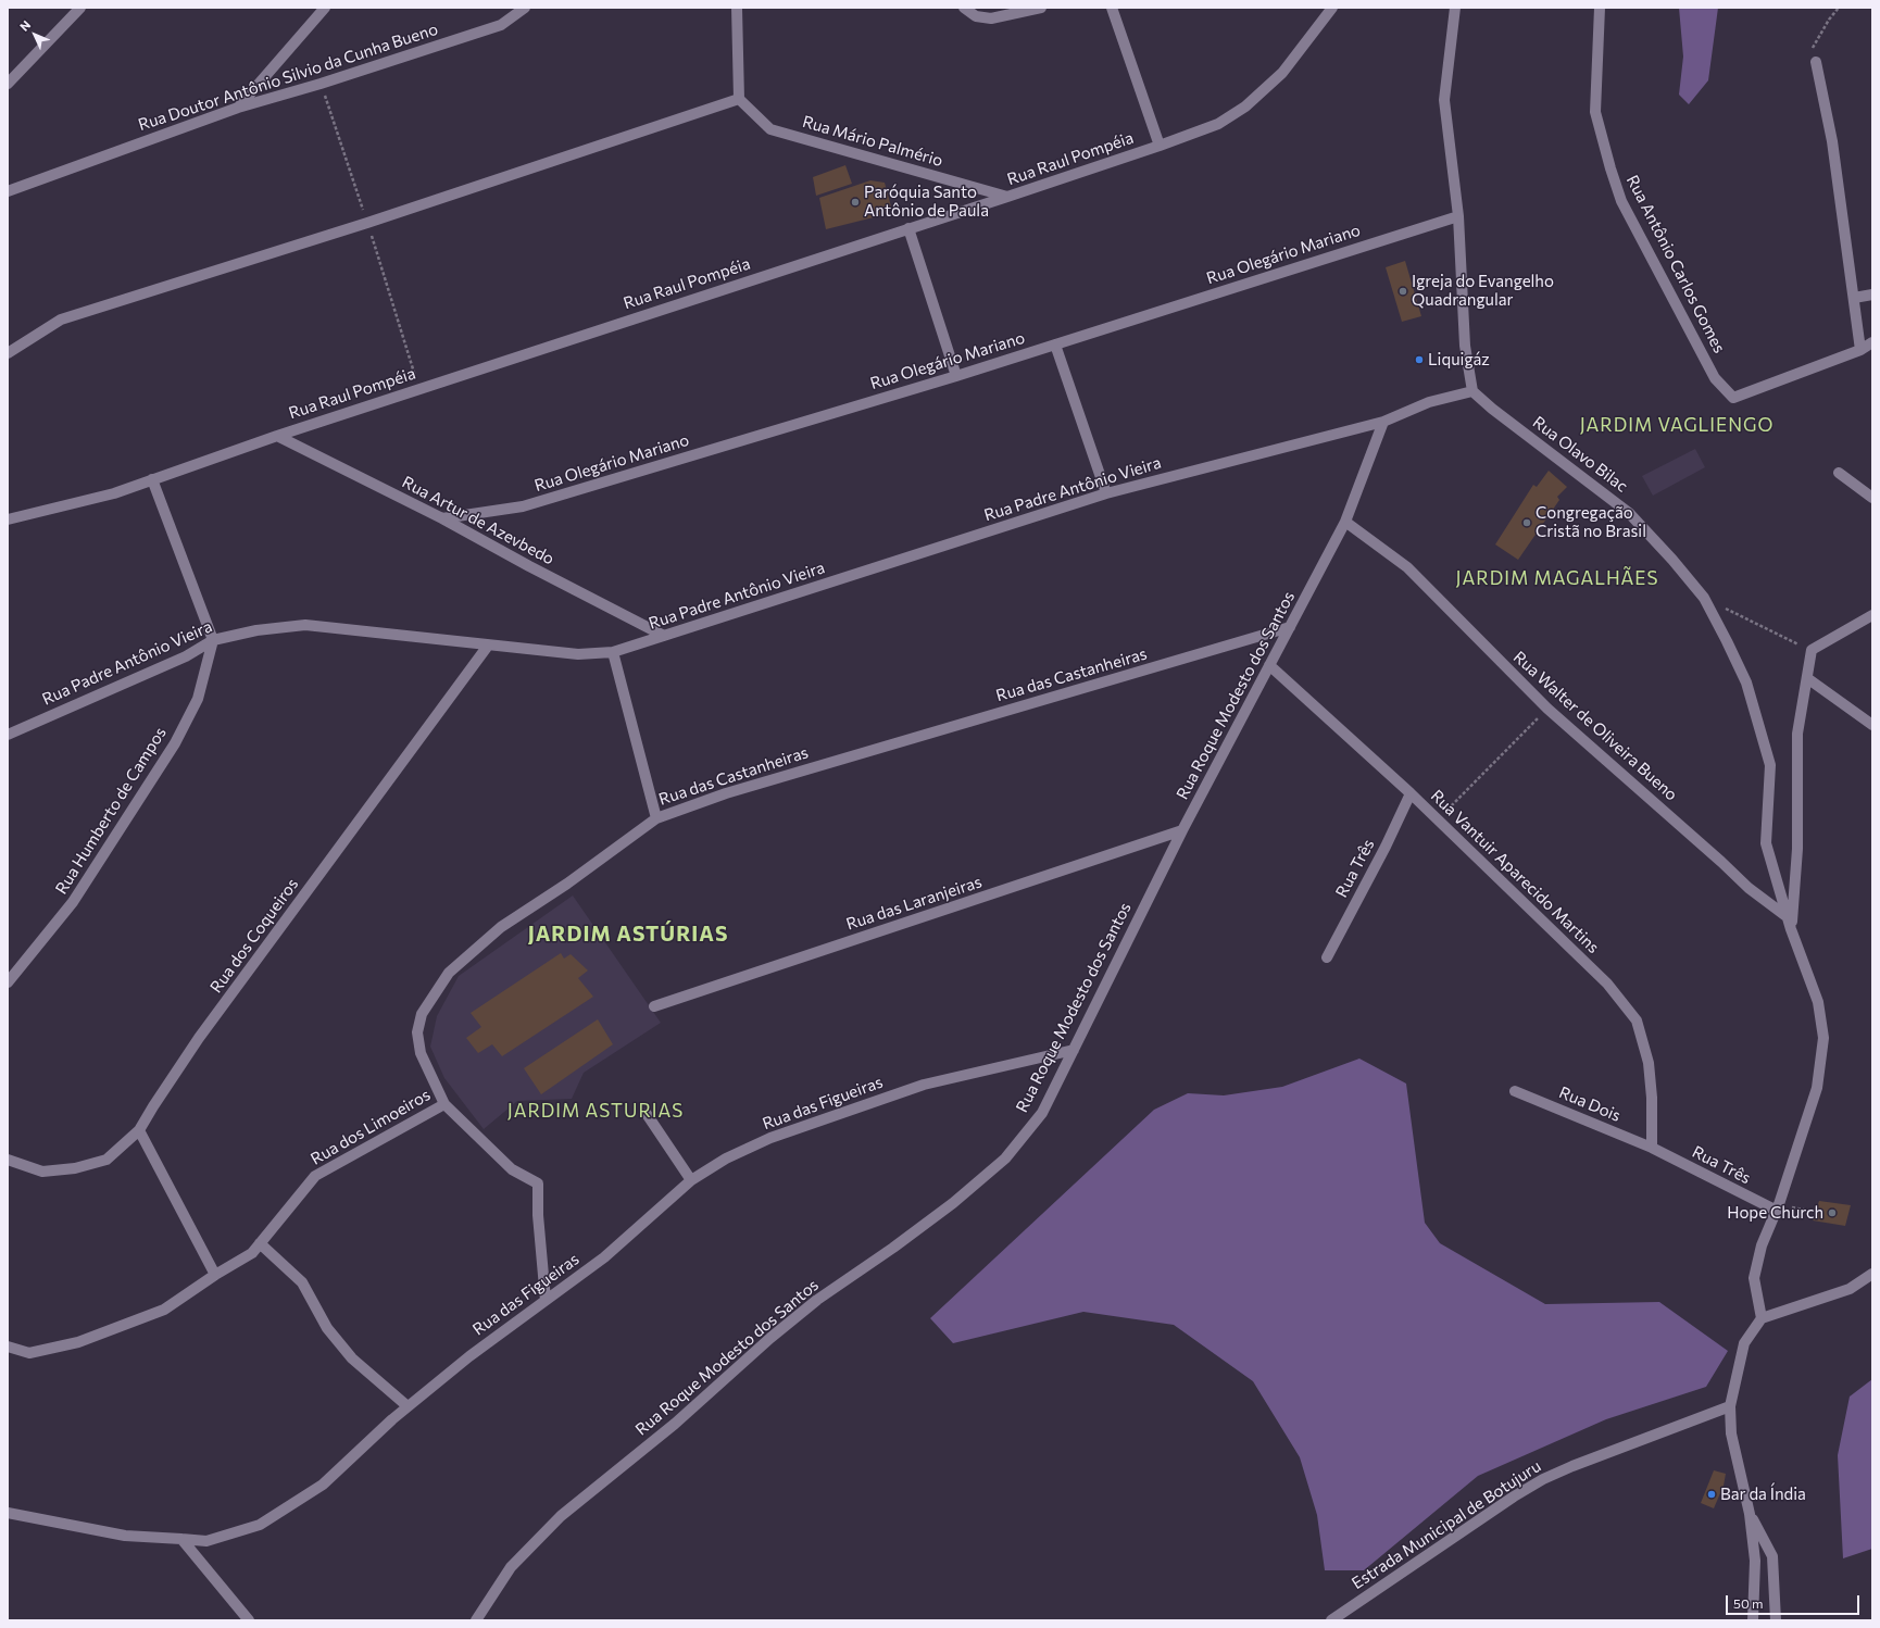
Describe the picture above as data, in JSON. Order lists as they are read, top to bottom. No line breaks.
{"streets":{"street":["Rua Doutor Antônio Silvio da Cunha Bueno","Rua Mário Palmério","Rua Raul Pompéia","Rua Olegário Mariano","Rua Antônio Carlos Gomes","Rua Olavo Bilac","Rua Padre Antônio Vieira","Rua Artur de Azevbedo","Rua das Castanheiras","Rua Roque Modesto dos Santos","Rua Walter de Oliveira Bueno","Rua Humberto de Campos","Rua Três","Rua Vantuir Aparecido Martins","Rua das Laranjeiras","Rua dos Coqueiros","Rua das Figueiras","Rua Dois","Rua dos Limoeiros","Estrada Municipal de Botujuru"]},"crossings":[["Rua Mário Palmério","Rua Raul Pompéia"],["Rua Raul Pompéia","Rua Artur de Azevbedo"],["Rua Olegário Mariano","Rua Artur de Azevbedo"],["Rua Olavo Bilac","Rua Padre Antônio Vieira"],["Rua Olavo Bilac","Rua Walter de Oliveira Bueno"],["Rua Olavo Bilac","Rua Três"],["Rua Padre Antônio Vieira","Rua Artur de Azevbedo"],["Rua Padre Antônio Vieira","Rua Roque Modesto dos Santos"],["Rua Padre Antônio Vieira","Rua Humberto de Campos"],["Rua Padre Antônio Vieira","Rua dos Coqueiros"],["Rua das Castanheiras","Rua Roque Modesto dos Santos"],["Rua das Castanheiras","Rua das Figueiras"],["Rua das Castanheiras","Rua dos Limoeiros"],["Rua Roque Modesto dos Santos","Rua Walter de Oliveira Bueno"],["Rua Roque Modesto dos Santos","Rua Vantuir Aparecido Martins"],["Rua Roque Modesto dos Santos","Rua das Laranjeiras"],["Rua Roque Modesto dos Santos","Rua das Figueiras"],["Rua Três","Rua Vantuir Aparecido Martins"],["Rua Três","Rua Dois"],["Rua Vantuir Aparecido Martins","Rua Dois"]],"districts":["JARDIM VAGLIENGO","JARDIM MAGALHÃES","JARDIM ASTÚRIAS","JARDIM ASTURIAS"],"places":["Paróquia Santo Antônio de Paula","Igreja do Evangelho Quadrangular","Liquigáz","Congregação Cristã no Brasil","Hope Church","Bar da Índia"],"scale_bar":"50 m","north":"top left"}
